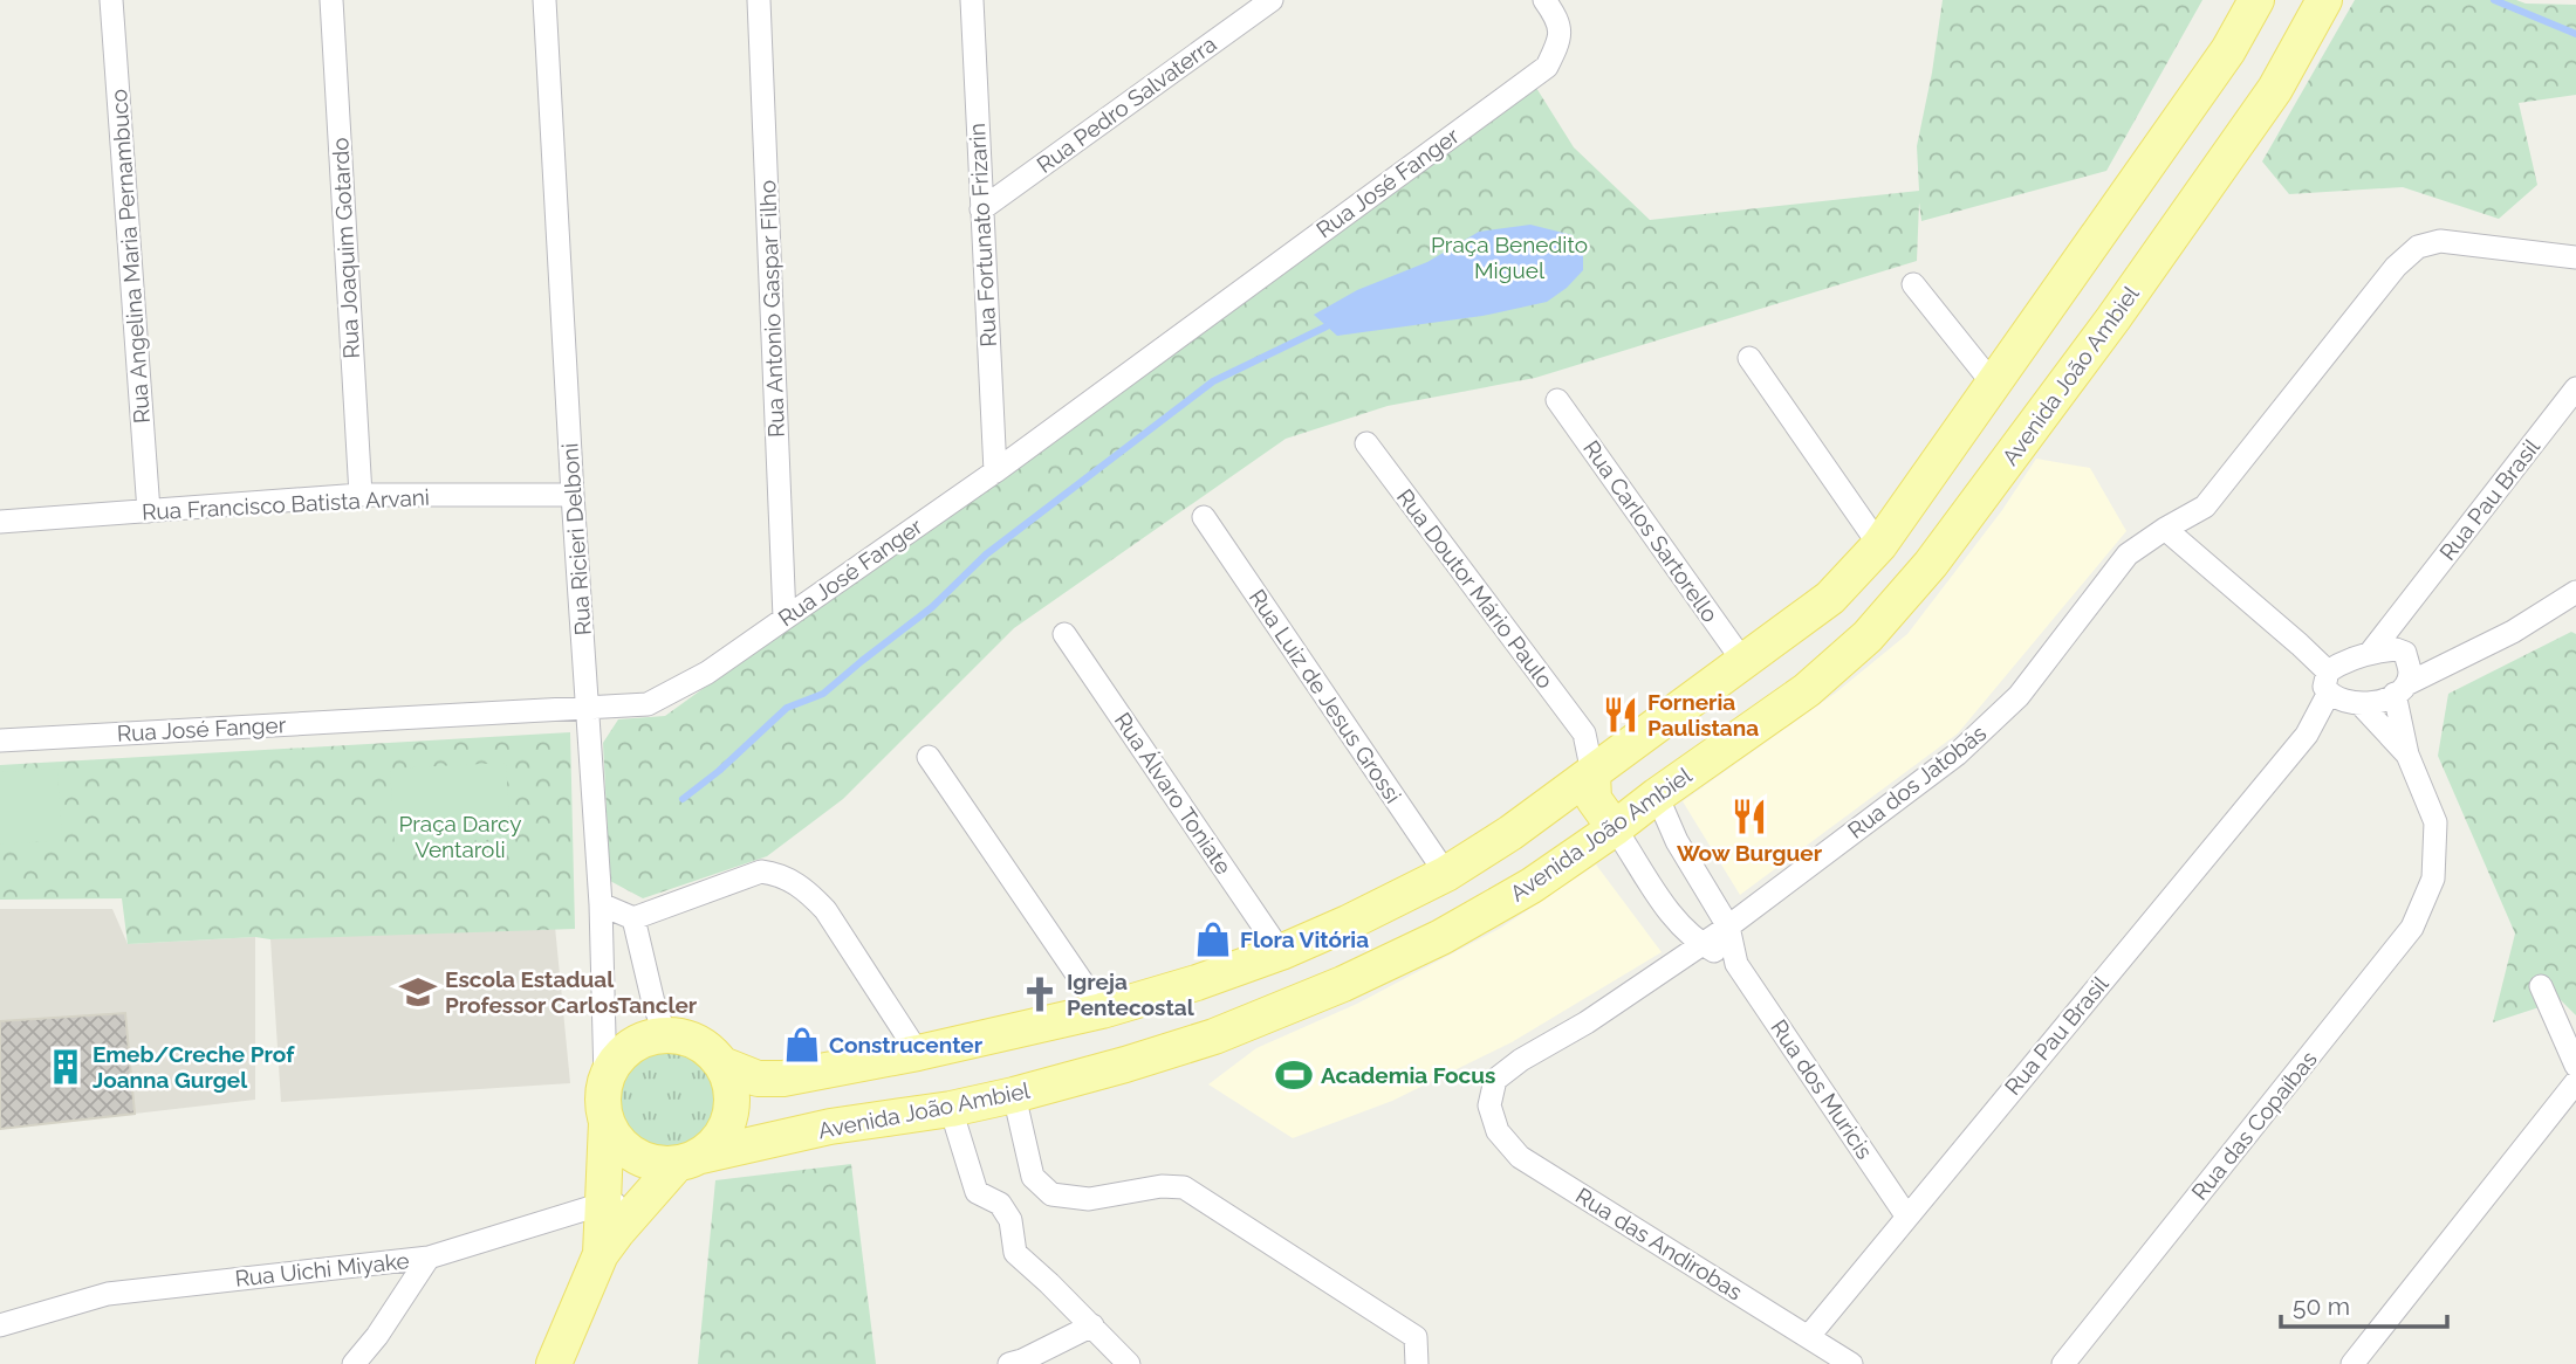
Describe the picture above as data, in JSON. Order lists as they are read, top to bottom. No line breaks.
{"streets":{"main road":["Avenida João Ambiel"],"street":["Rua Pedro Salvaterra","Rua José Fanger","Rua Fortunato Frizarin","Rua Joaquim Gotardo","Rua Angelina Maria Pernambuco","Rua Antonio Gaspar Filho","Rua Pau Brasil","Rua Francisco Batista Arvani","Rua Carlos Sartorello","Rua Ricieri Delboni","Rua Doutor Mário Paulo","Rua Luiz de Jesus Grossi","Rua dos Jatobás","Rua Álvaro Toniate","Rua dos Muricis","Rua das Copaíbas","Rua das Andirobas","Rua Uichi Miyake"]},"crossings":[["Rua Pedro Salvaterra","Rua Fortunato Frizarin"],["Rua José Fanger","Rua Fortunato Frizarin"],["Rua José Fanger","Rua Antonio Gaspar Filho"],["Rua José Fanger","Rua Ricieri Delboni"],["Rua Joaquim Gotardo","Rua Francisco Batista Arvani"],["Rua Angelina Maria Pernambuco","Rua Francisco Batista Arvani"],["Avenida João Ambiel","Rua Ricieri Delboni"],["Avenida João Ambiel","Rua Doutor Mário Paulo"],["Avenida João Ambiel","Rua dos Muricis"],["Rua Pau Brasil","Rua dos Muricis"],["Rua Pau Brasil","Rua das Copaíbas"],["Rua Pau Brasil","Rua das Andirobas"],["Rua Francisco Batista Arvani","Rua Ricieri Delboni"],["Rua Doutor Mário Paulo","Rua dos Muricis"],["Rua dos Jatobás","Rua dos Muricis"],["Rua dos Jatobás","Rua das Andirobas"]],"parks":["Praça Benedito Miguel","Praça Darcy Ventaroli"],"places":{"restaurant":["Forneria Paulistana","Wow Burguer"],"shop":["Flora Vitória","Construcenter"],"school or university":["Escola Estadual Professor CarlosTancler"],"church":["Igreja Pentecostal"],"building":["Emeb/Creche Prof Joanna Gurgel"],"sports":["Academia Focus"]},"scale_bar":"50 m"}
